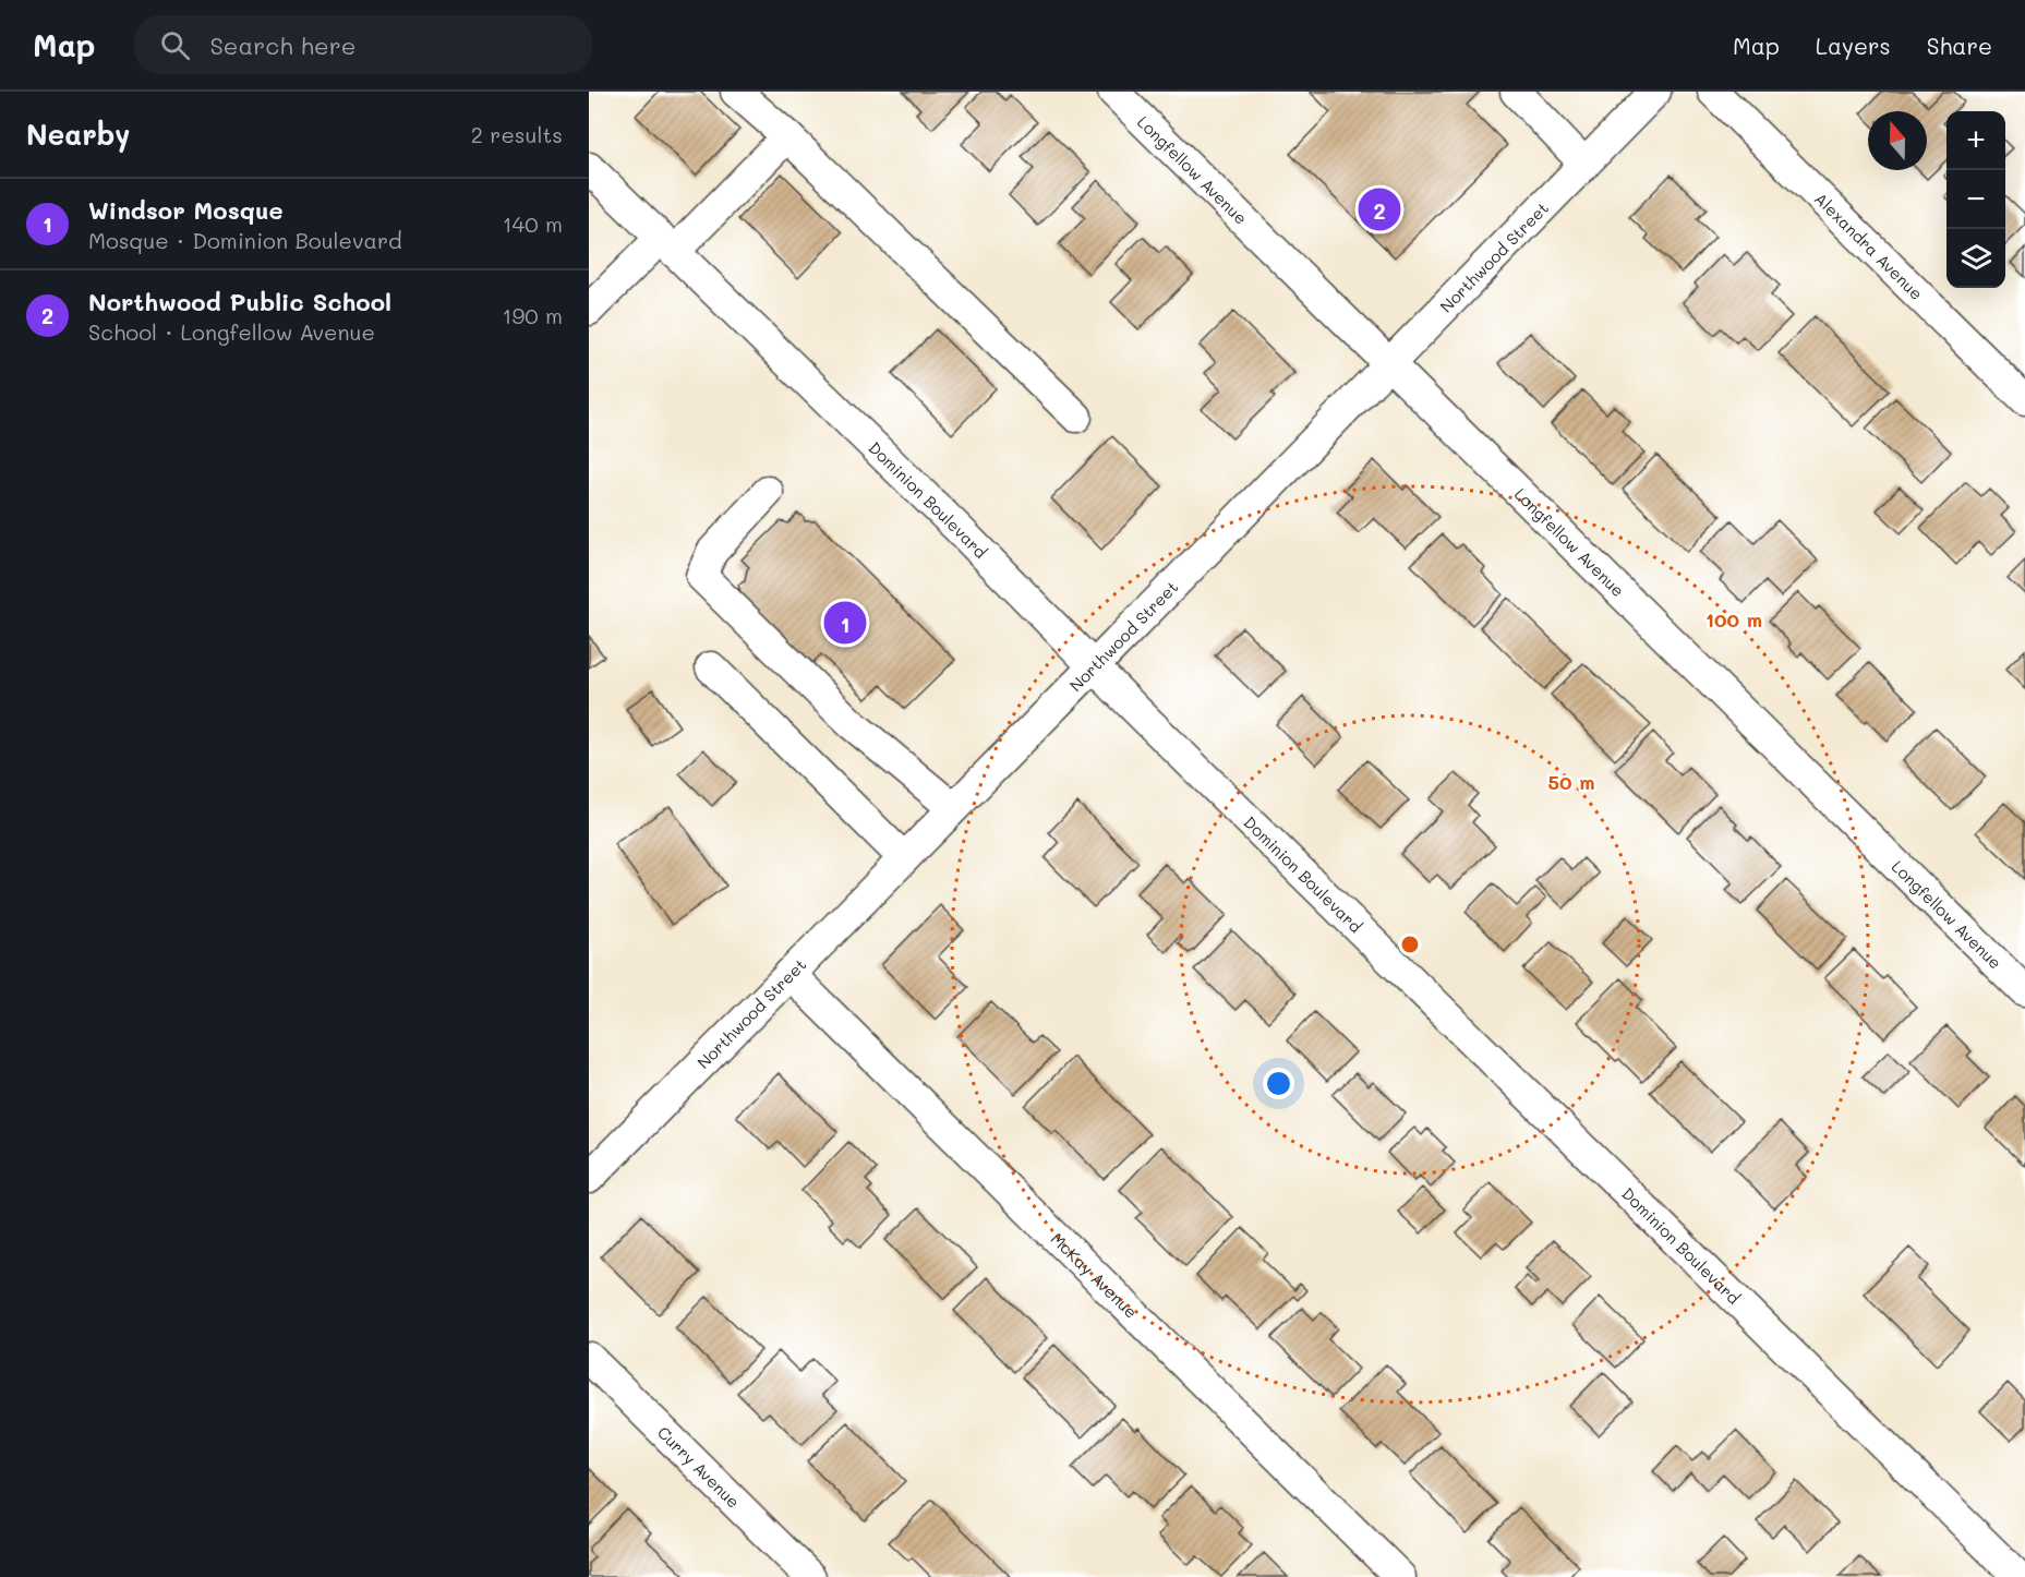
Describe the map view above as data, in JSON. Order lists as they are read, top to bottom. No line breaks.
{"streets":{"street":["Longfellow Avenue","Alexandra Avenue","Northwood Street","Dominion Boulevard","McKay Avenue","Curry Avenue"]},"crossings":[["Longfellow Avenue","Northwood Street"],["Northwood Street","Dominion Boulevard"],["Northwood Street","McKay Avenue"]],"north":"top","page":{"header":"Map","search":"Search here","nav":["Map","Layers","Share"],"heading":["Nearby","2 results"],"map_buttons":["+","−"],"list":[{"mark":"1","name":"Windsor Mosque","note":"Mosque · Dominion Boulevard","value":"140 m"},{"mark":"2","name":"Northwood Public School","note":"School · Longfellow Avenue","value":"190 m"}],"pins":["2","1"]},"rings":["100 m","50 m"]}
